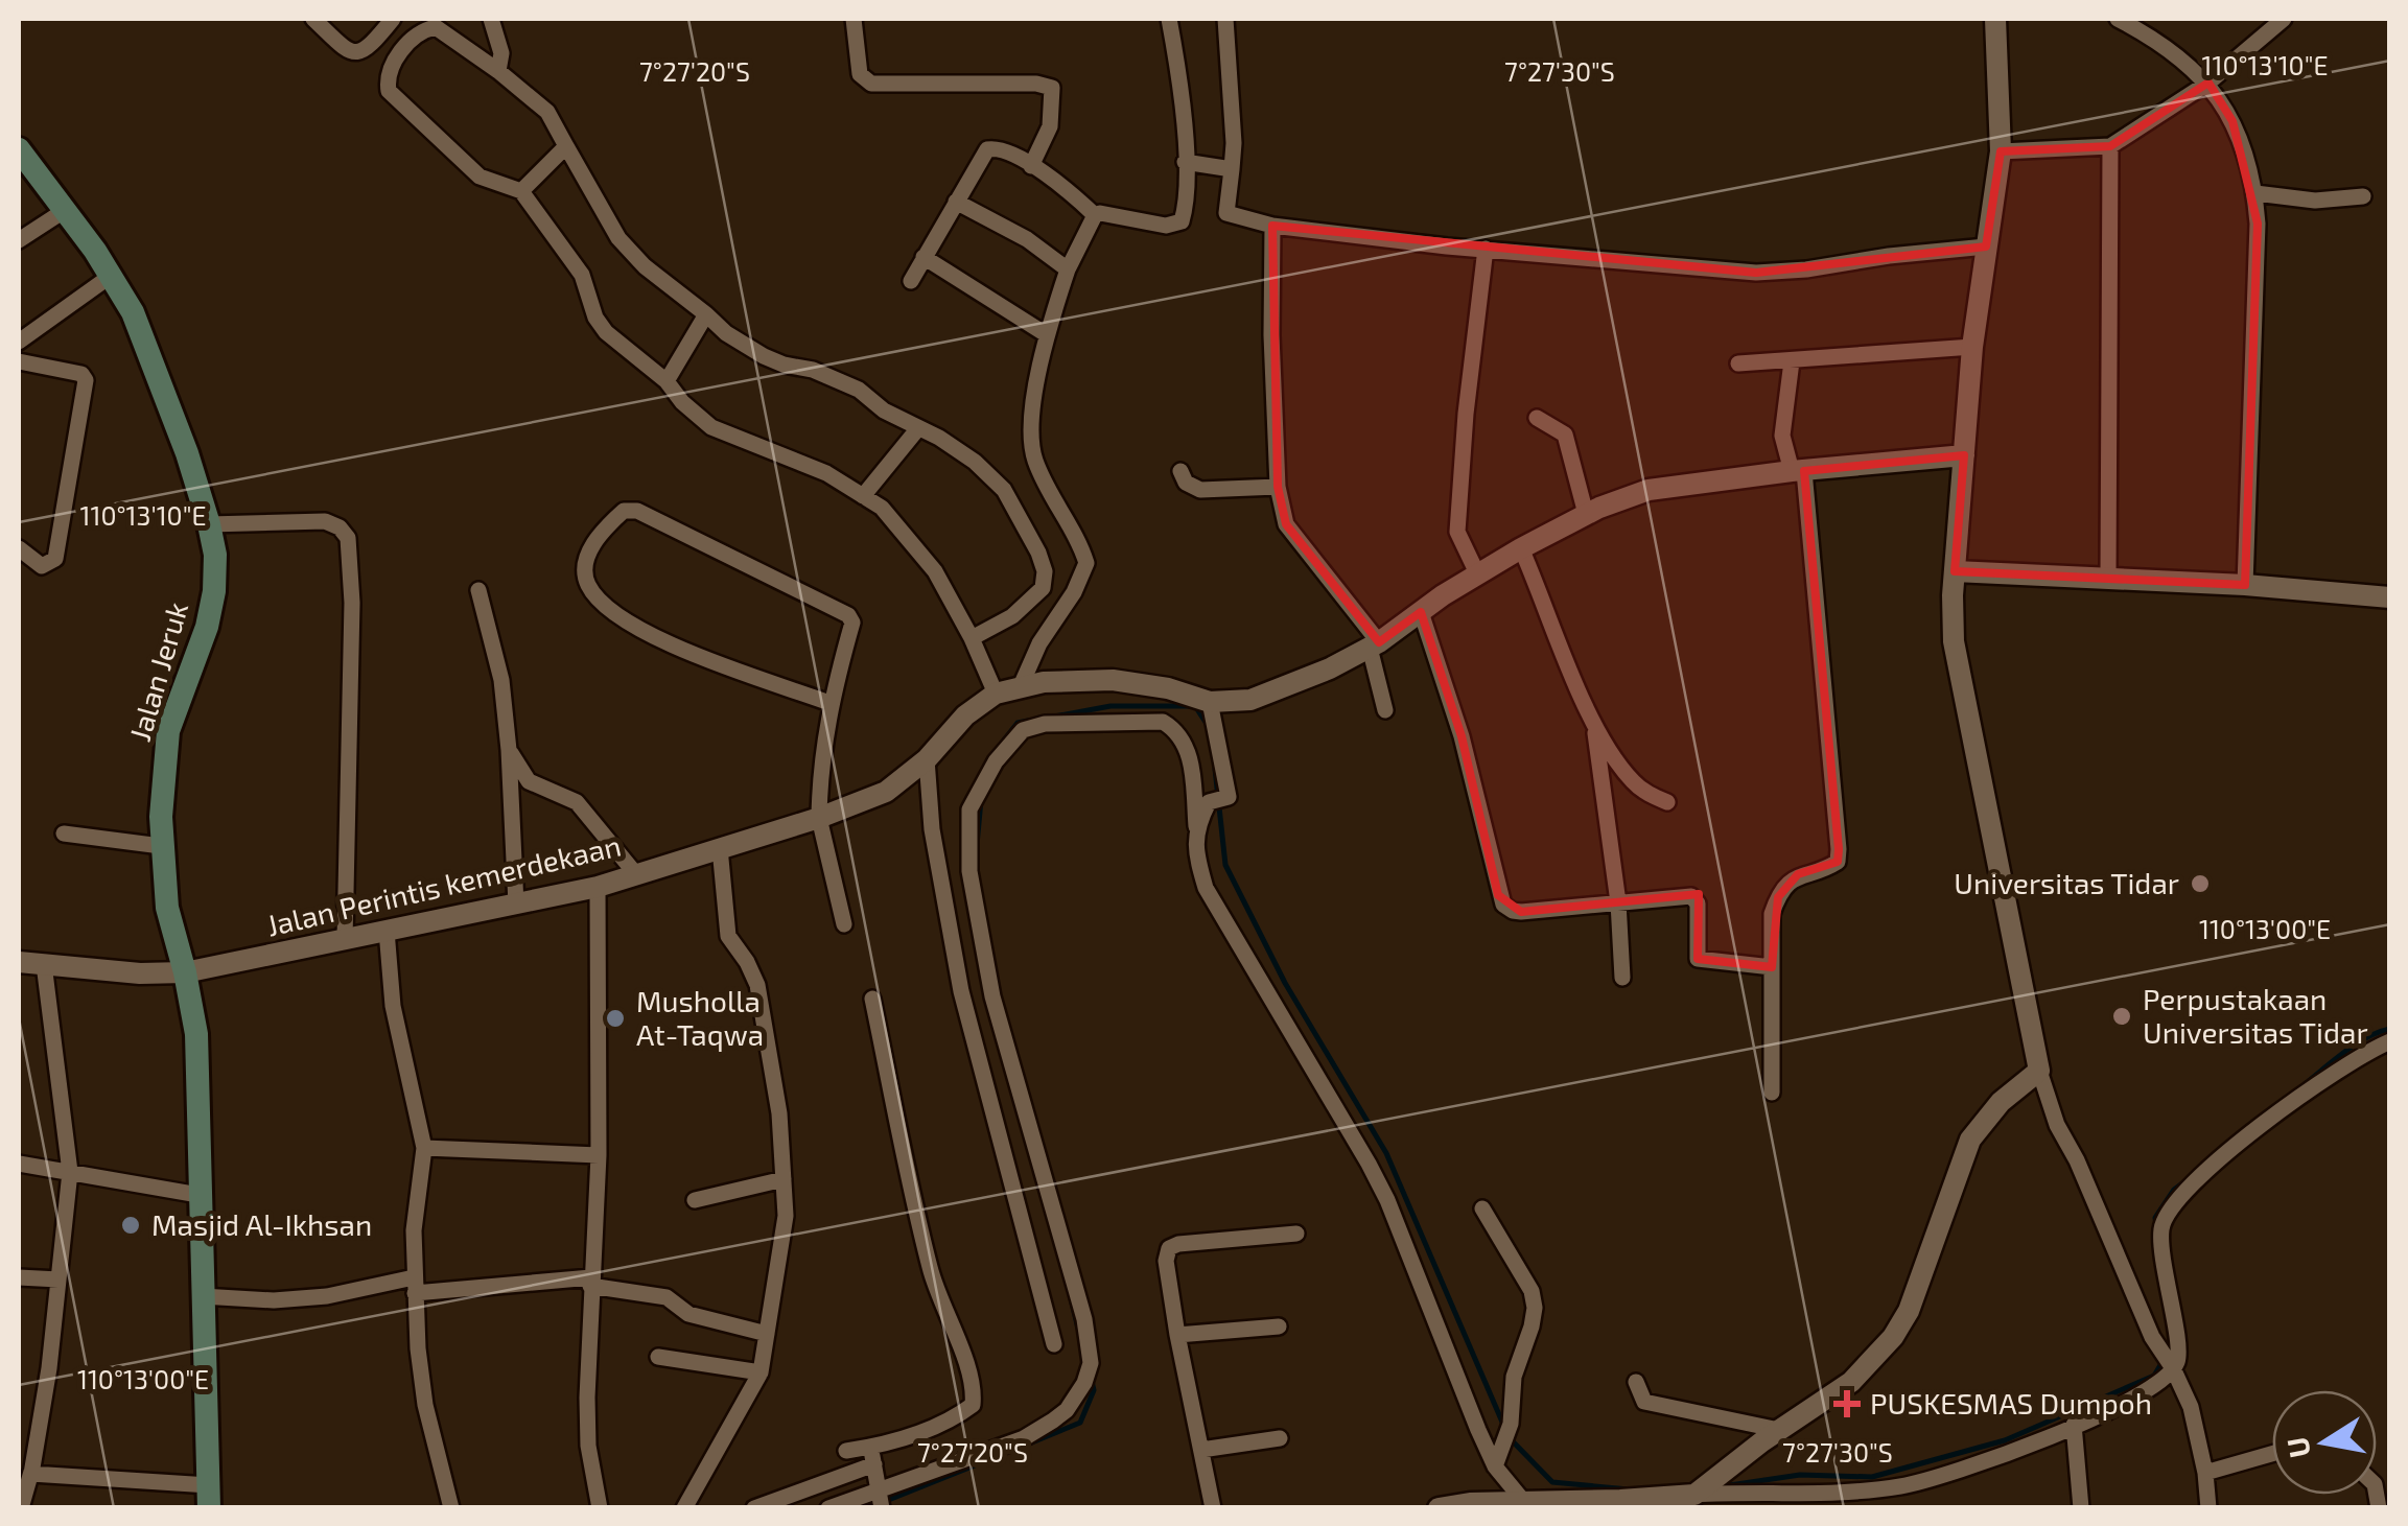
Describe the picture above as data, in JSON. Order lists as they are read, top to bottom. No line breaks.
{"streets":{"main road":["Jalan Jeruk"],"street":["Jalan Perintis kemerdekaan"]},"crossings":[["Jalan Jeruk","Jalan Perintis kemerdekaan"]],"places":{"other":["Universitas Tidar","Perpustakaan Universitas Tidar","Musholla At-Taqwa","Masjid Al-Ikhsan"],"health":["PUSKESMAS Dumpoh"]},"north":"left","coordinates":["110°13'10\"E","7°27'20\"S","7°27'30\"S","110°13'00\"E"]}
